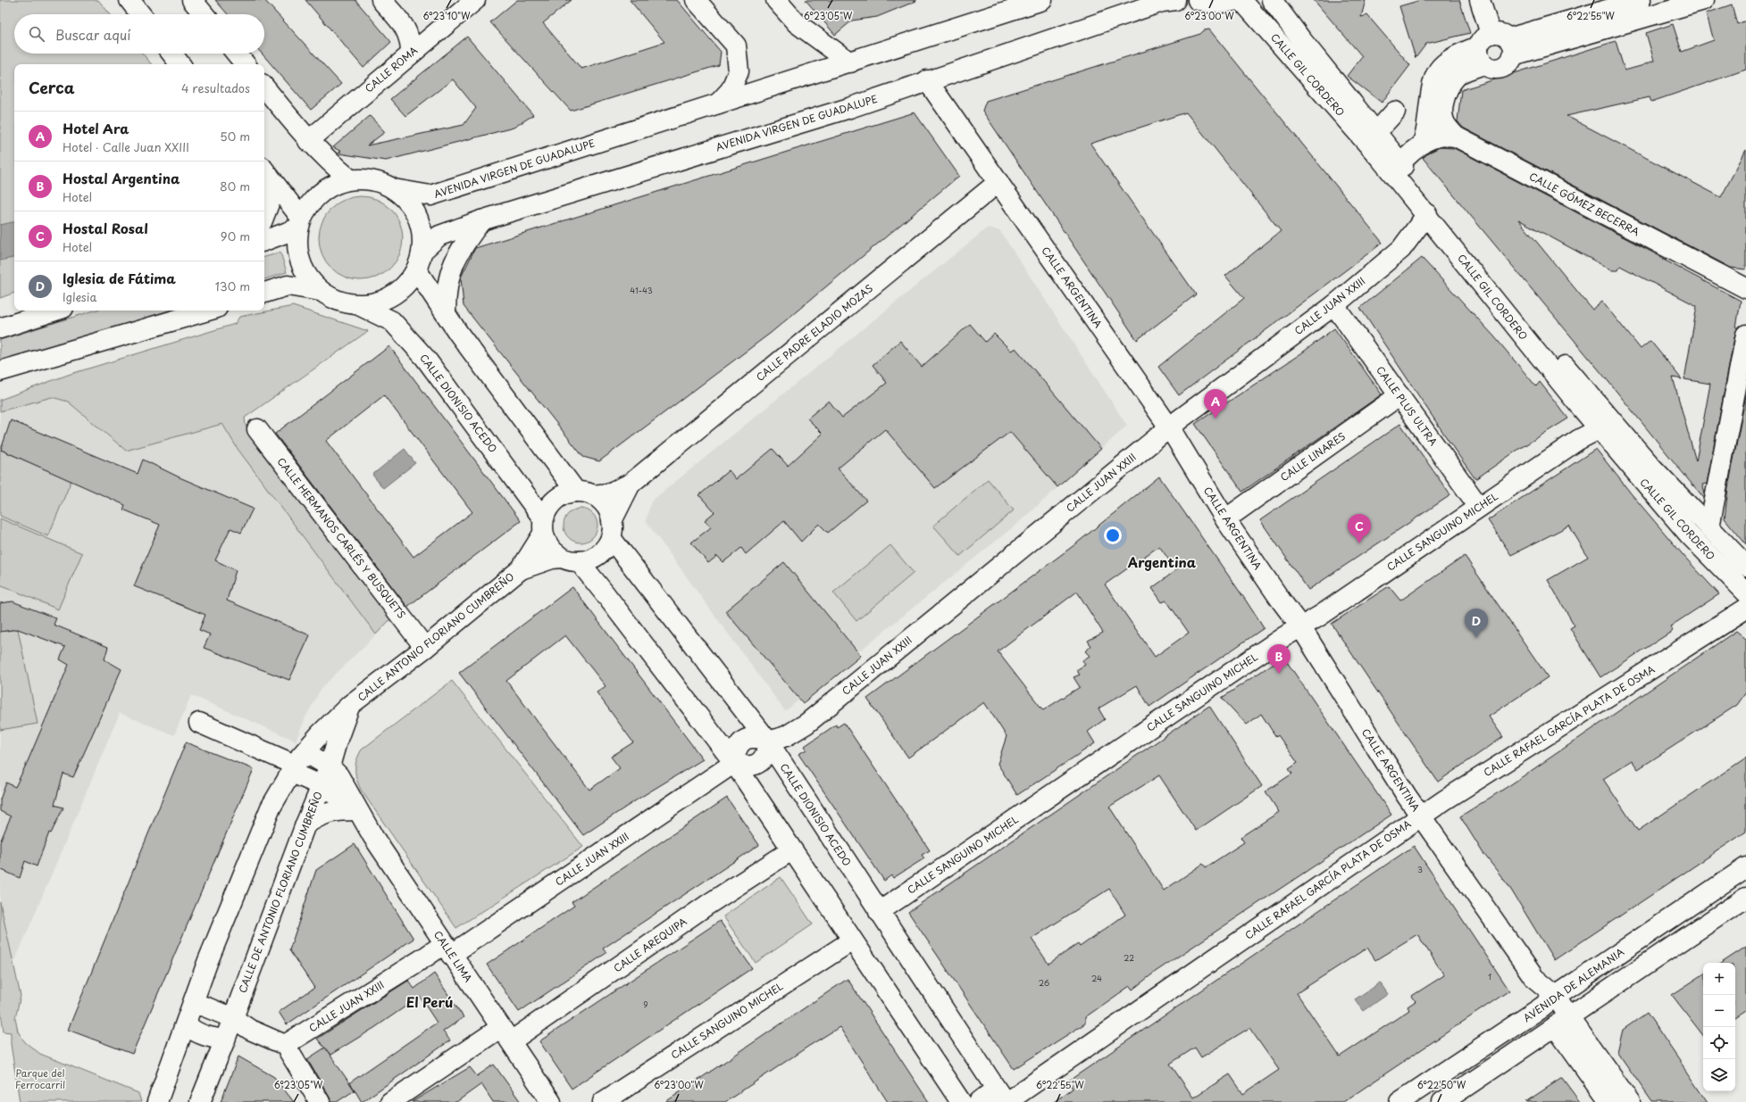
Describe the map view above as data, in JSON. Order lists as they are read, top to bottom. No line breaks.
{"streets":{"street":["CALLE ROMA","CALLE GIL CORDERO","AVENIDA VIRGEN DE GUADALUPE","CALLE GÓMEZ BECERRA","CALLE ARGENTINA","CALLE JUAN XXIII","CALLE PADRE ELADIO MOZAS","CALLE DIONISIO ACEDO","CALLE PLUS ULTRA","CALLE LINARES","CALLE SANGUINO MICHEL","CALLE HERMANOS CARLÉS Y BUSQUETS","CALLE ANTONIO FLORIANO CUMBREÑO","CALLE RAFAEL GARCÍA PLATA DE OSMA","CALLE DE ANTONIO FLORIANO CUMBREÑO","CALLE AREQUIPA","CALLE LIMA","AVENIDA DE ALEMANIA"]},"crossings":[["CALLE GIL CORDERO","CALLE GÓMEZ BECERRA"],["CALLE GIL CORDERO","CALLE JUAN XXIII"],["CALLE GIL CORDERO","CALLE SANGUINO MICHEL"],["AVENIDA VIRGEN DE GUADALUPE","CALLE ARGENTINA"],["AVENIDA VIRGEN DE GUADALUPE","CALLE DIONISIO ACEDO"],["CALLE ARGENTINA","CALLE JUAN XXIII"],["CALLE ARGENTINA","CALLE PADRE ELADIO MOZAS"],["CALLE ARGENTINA","CALLE LINARES"],["CALLE ARGENTINA","CALLE SANGUINO MICHEL"],["CALLE ARGENTINA","CALLE RAFAEL GARCÍA PLATA DE OSMA"],["CALLE ARGENTINA","AVENIDA DE ALEMANIA"],["CALLE JUAN XXIII","CALLE DIONISIO ACEDO"],["CALLE JUAN XXIII","CALLE PLUS ULTRA"],["CALLE JUAN XXIII","CALLE LIMA"],["CALLE PADRE ELADIO MOZAS","CALLE DIONISIO ACEDO"],["CALLE PADRE ELADIO MOZAS","CALLE ANTONIO FLORIANO CUMBREÑO"],["CALLE DIONISIO ACEDO","CALLE SANGUINO MICHEL"],["CALLE DIONISIO ACEDO","CALLE ANTONIO FLORIANO CUMBREÑO"],["CALLE DIONISIO ACEDO","CALLE RAFAEL GARCÍA PLATA DE OSMA"],["CALLE PLUS ULTRA","CALLE LINARES"],["CALLE PLUS ULTRA","CALLE SANGUINO MICHEL"],["CALLE HERMANOS CARLÉS Y BUSQUETS","CALLE ANTONIO FLORIANO CUMBREÑO"],["CALLE ANTONIO FLORIANO CUMBREÑO","CALLE DE ANTONIO FLORIANO CUMBREÑO"],["CALLE ANTONIO FLORIANO CUMBREÑO","CALLE LIMA"],["CALLE DE ANTONIO FLORIANO CUMBREÑO","CALLE LIMA"],["CALLE AREQUIPA","CALLE LIMA"]],"districts":["Argentina","El Perú"],"parks":["Parque del Ferrocarril"],"house_numbers":["41-43","3","22","1","24","26","9"],"page":{"search":"Buscar aquí","heading":["Cerca","4 resultados"],"list":[{"mark":"A","name":"Hotel Ara","note":"Hotel · Calle Juan XXIII","value":"50 m"},{"mark":"B","name":"Hostal Argentina","note":"Hotel","value":"80 m"},{"mark":"C","name":"Hostal Rosal","note":"Hotel","value":"90 m"},{"mark":"D","name":"Iglesia de Fátima","note":"Iglesia","value":"130 m"}],"pins":["A","C","D","B"],"map_buttons":["+","−"]},"coordinates":["6°23'10\"W","6°23'05\"W","6°23'00\"W","6°22'55\"W","6°22'50\"W"]}
